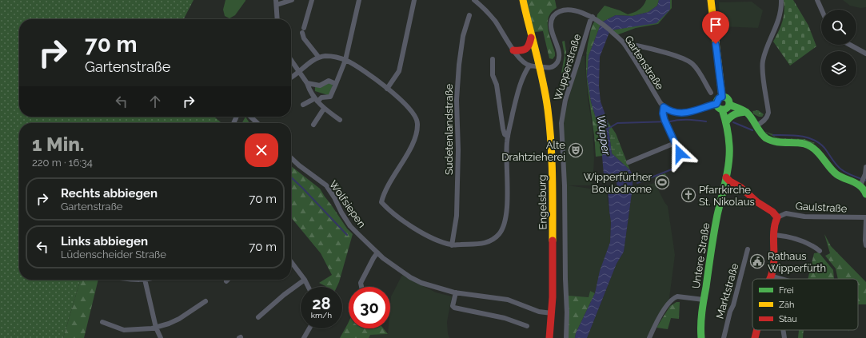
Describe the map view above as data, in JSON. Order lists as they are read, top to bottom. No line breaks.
{"streets":{"main road":["Engelsburg","Untere Straße"],"street":["Gartenstraße","Wupperstraße","Sudetenlandstraße","Wolfsiepen","Gaulstraße","Marktstraße"]},"crossings":[["Gartenstraße","Wupperstraße"],["Gartenstraße","Engelsburg"],["Engelsburg","Wolfsiepen"]],"water":["Wupper"],"places":{"theatre":["Alte Drahtzieherei"],"sports":["Wipperfürther Boulodrome"],"church":["Pfarrkirche St. Nikolaus"],"public building":["Rathaus Wipperfürth"]},"legend":["Frei","Zäh","Stau"],"page":{"turn":["70 m","Gartenstraße"],"heading":["1 Min.","220 m · 16:34"],"list":[{"name":"Rechts abbiegen","note":"Gartenstraße","value":"70 m"},{"name":"Links abbiegen","note":"Lüdenscheider Straße","value":"70 m"}],"speed":"28 km/h","limit":"30"}}
